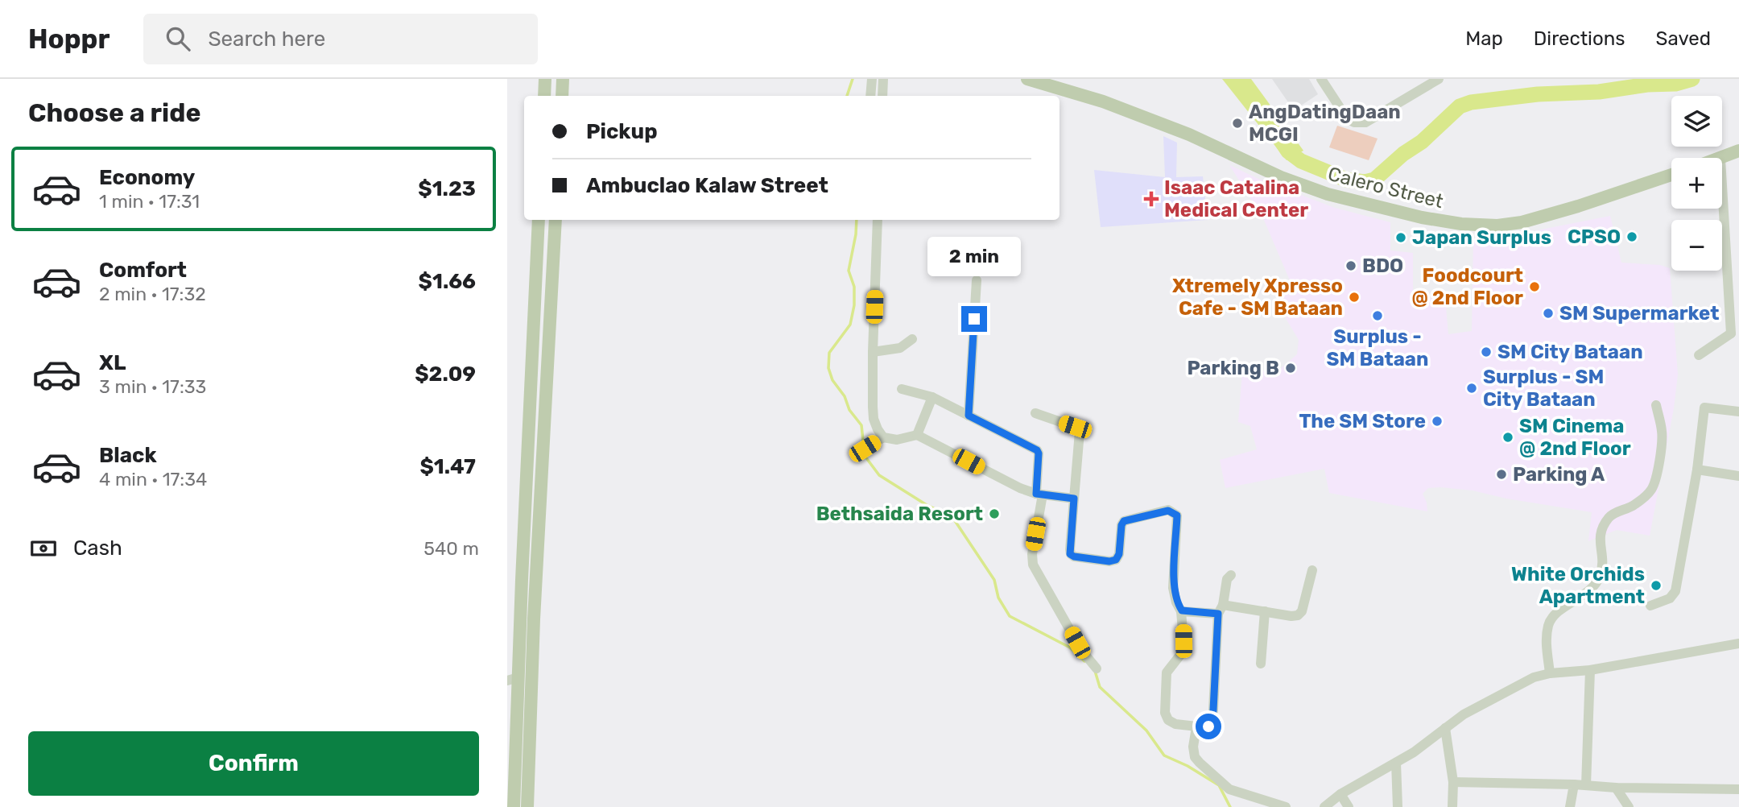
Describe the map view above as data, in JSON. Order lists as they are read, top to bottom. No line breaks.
{"streets":{"main road":["Calero Street"]},"places":{"other":["AngDatingDaan MCGI","CPSO","Japan Surplus","BDO","Foodcourt @ 2nd Floor","Xtremely Xpresso Cafe - SM Bataan","SM Supermarket","Surplus - SM Bataan","SM City Bataan","Parking B","Surplus - SM City Bataan","The SM Store","SM Cinema @ 2nd Floor","Parking A","Bethsaida Resort","White Orchids Apartment"],"health":["Isaac Catalina Medical Center"]},"page":{"header":"Hoppr","search":"Search here","nav":["Map","Directions","Saved"],"heading":"Choose a ride","map_buttons":["+","−"],"banner":["Pickup","Ambuclao Kalaw Street"],"list":[{"name":"Economy","note":"1 min · 17:31","value":"$1.23"},{"name":"Comfort","note":"2 min · 17:32","value":"$1.66"},{"name":"XL","note":"3 min · 17:33","value":"$2.09"},{"name":"Black","note":"4 min · 17:34","value":"$1.47"}],"bubble":"2 min","pay":["Cash","540 m"],"buttons":"Confirm"}}
